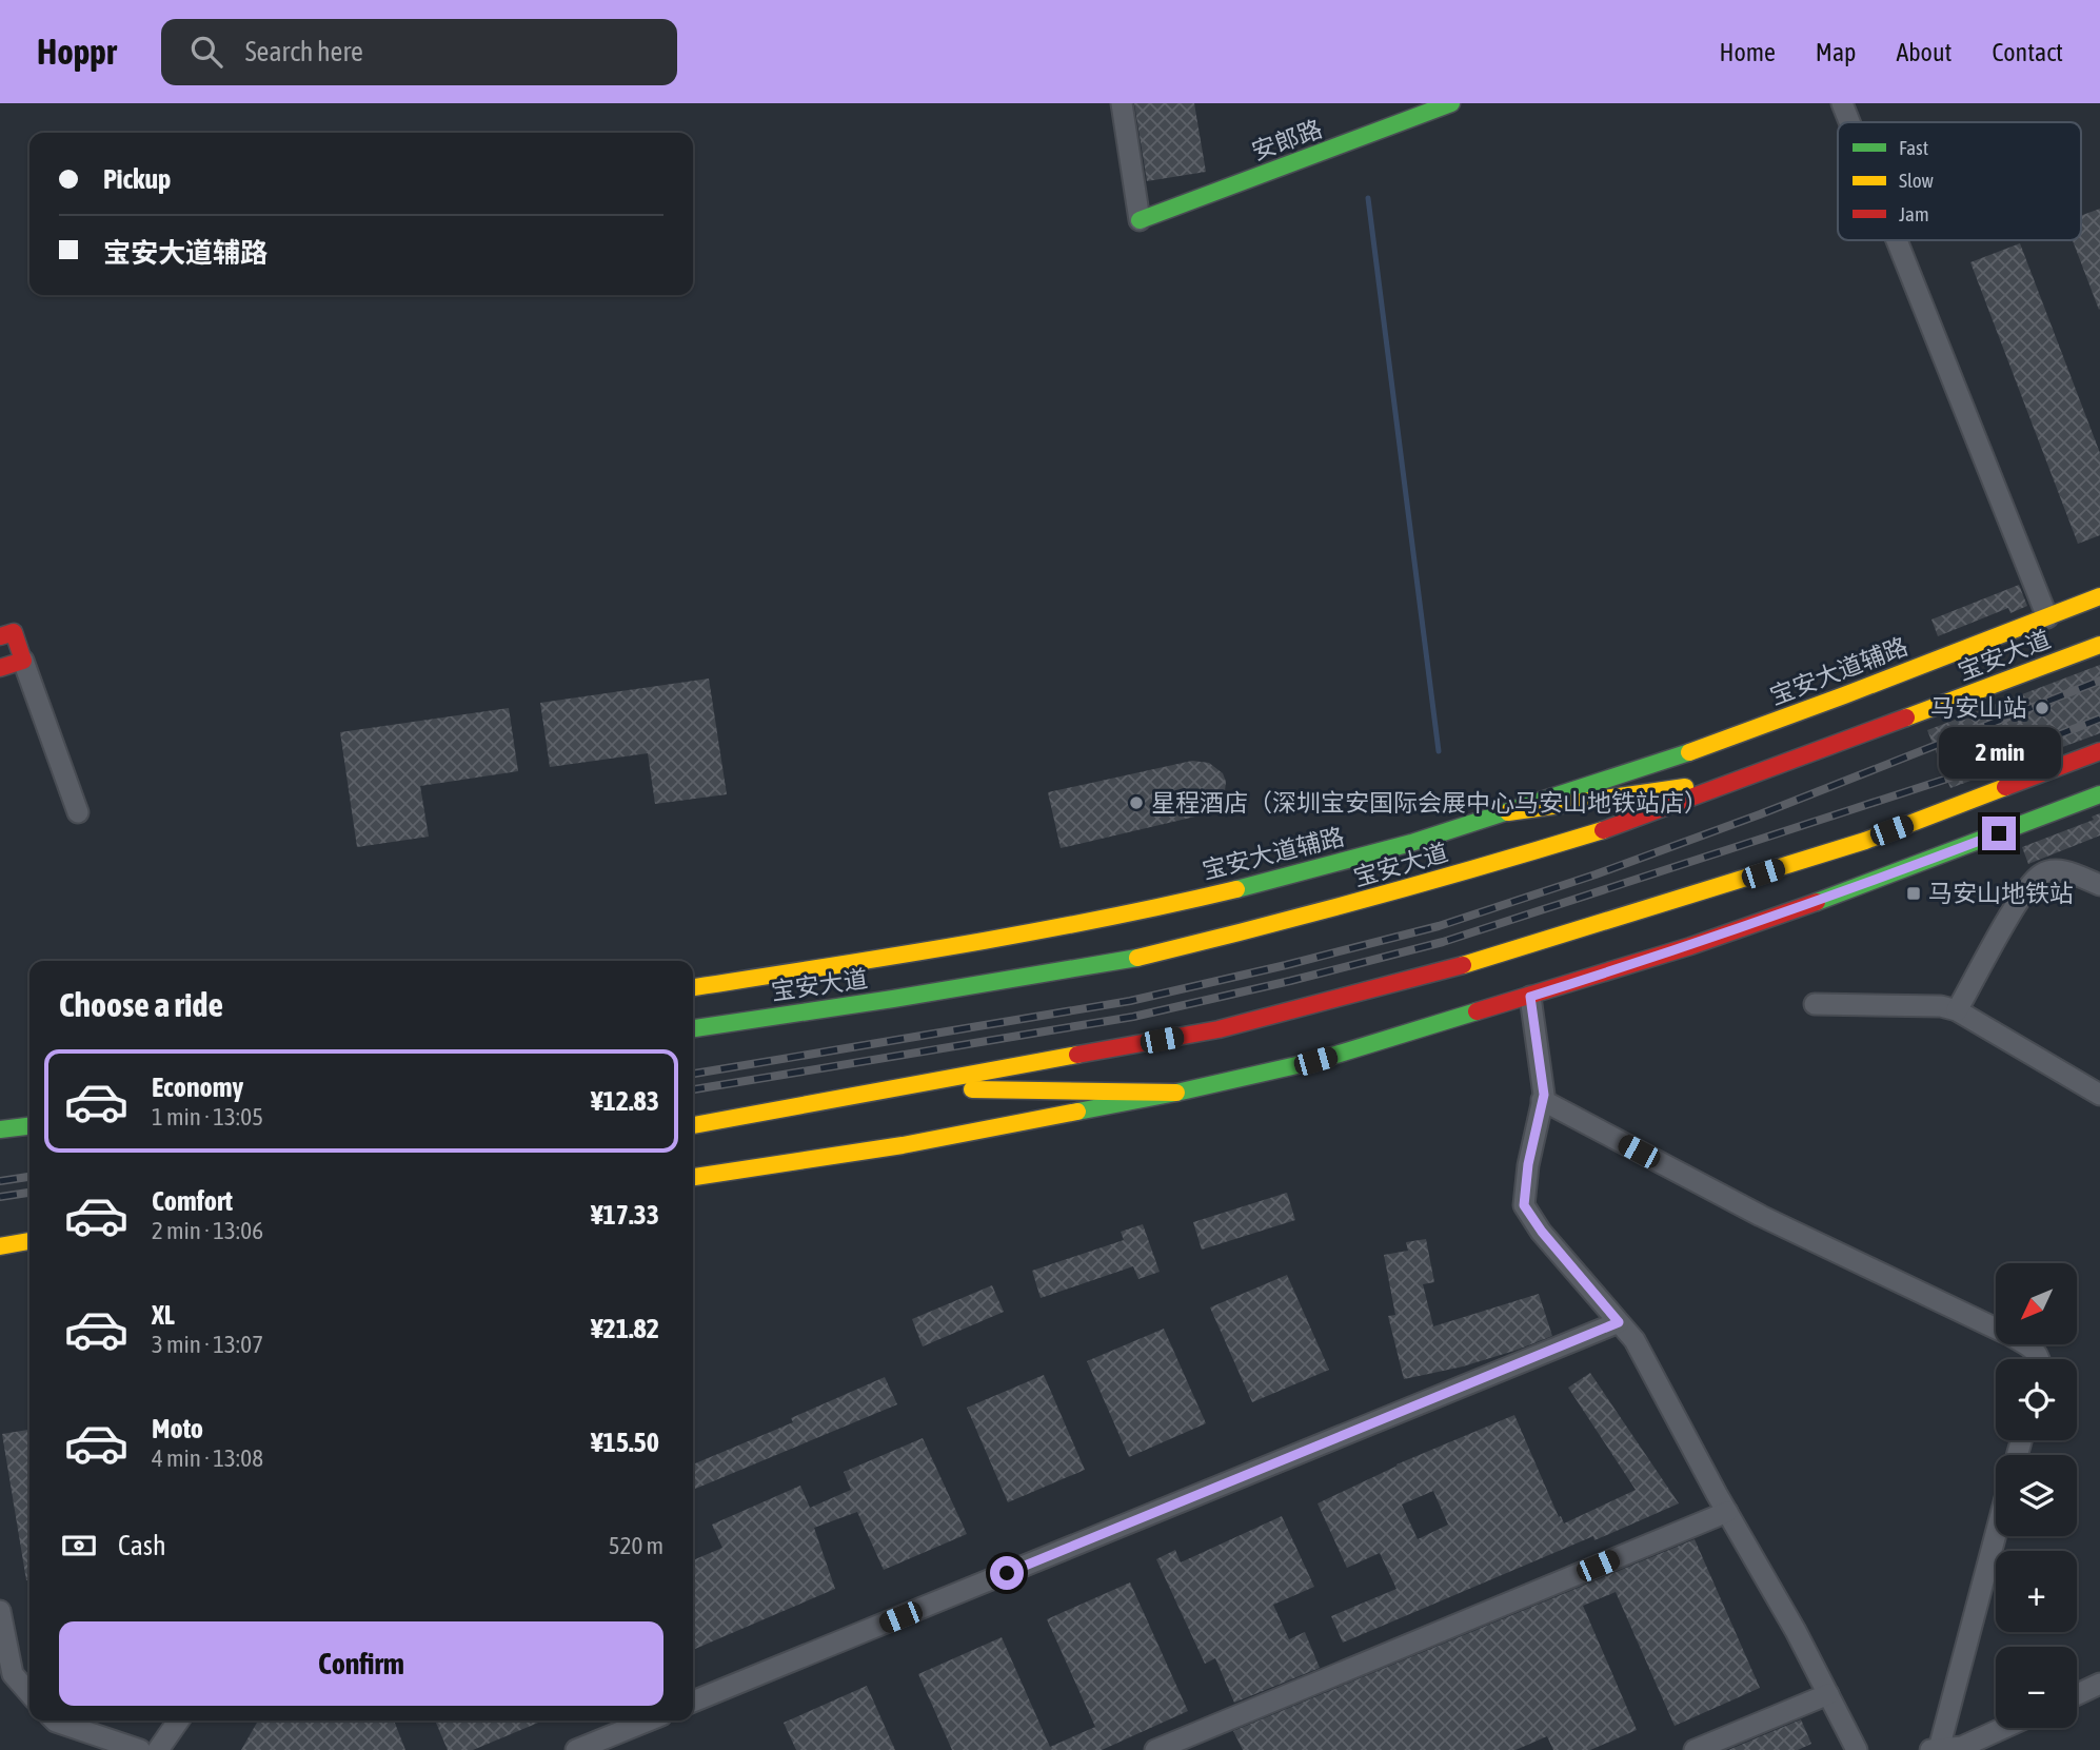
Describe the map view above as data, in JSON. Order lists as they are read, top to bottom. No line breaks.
{"streets":{"main road":["安郎路","宝安大道","宝安大道辅路"]},"places":{"other":["马安山站","星程酒店（深圳宝安国际会展中心马安山地铁站店）"],"transit":["马安山地铁站"]},"legend":["Fast","Slow","Jam"],"north":"bottom left","page":{"header":"Hoppr","search":"Search here","nav":["Home","Map","About","Contact"],"banner":["Pickup","宝安大道辅路"],"bubble":"2 min","heading":"Choose a ride","list":[{"name":"Economy","note":"1 min · 13:05","value":"¥12.83"},{"name":"Comfort","note":"2 min · 13:06","value":"¥17.33"},{"name":"XL","note":"3 min · 13:07","value":"¥21.82"},{"name":"Moto","note":"4 min · 13:08","value":"¥15.50"}],"map_buttons":["+","−"],"pay":["Cash","520 m"],"buttons":"Confirm"}}
